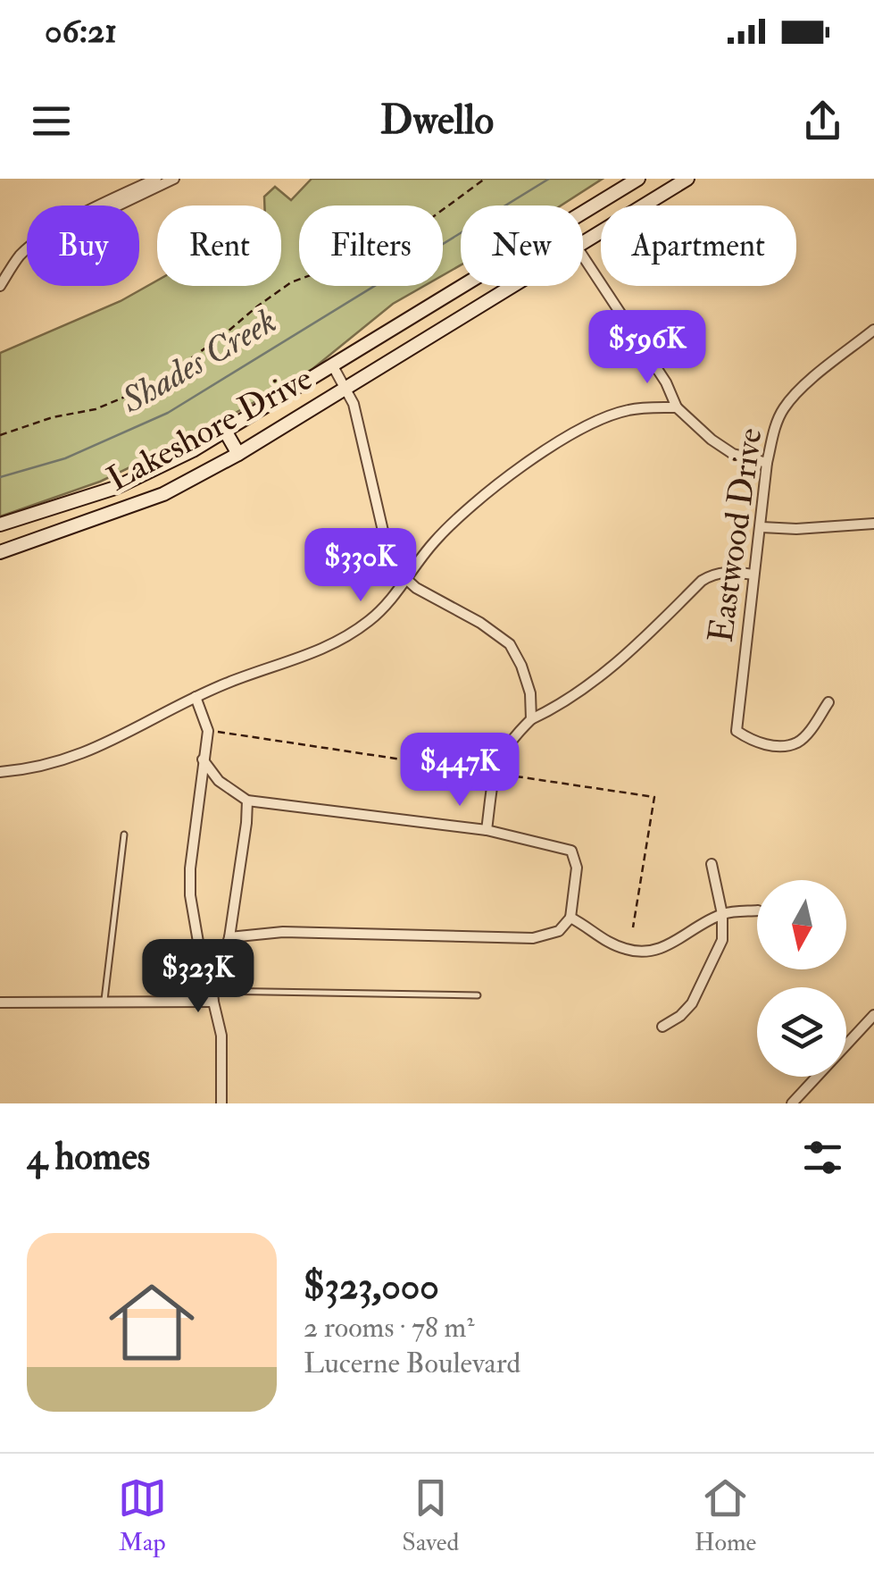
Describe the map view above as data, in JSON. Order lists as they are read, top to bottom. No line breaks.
{"streets":{"main road":["Lakeshore Drive"],"street":["Eastwood Drive"]},"water":["Shades Creek"],"north":"bottom","page":{"status":"06:21","header":"Dwello","chip":["Buy","Rent","Filters","New","Apartment"],"price":["$596K","$330K","$447K","$323K"],"heading":"4 homes","list":[{"name":"$323,000","note":"2 rooms · 78 m² · Lucerne Boulevard"}],"tabs":["Map","Saved","Home"]}}
